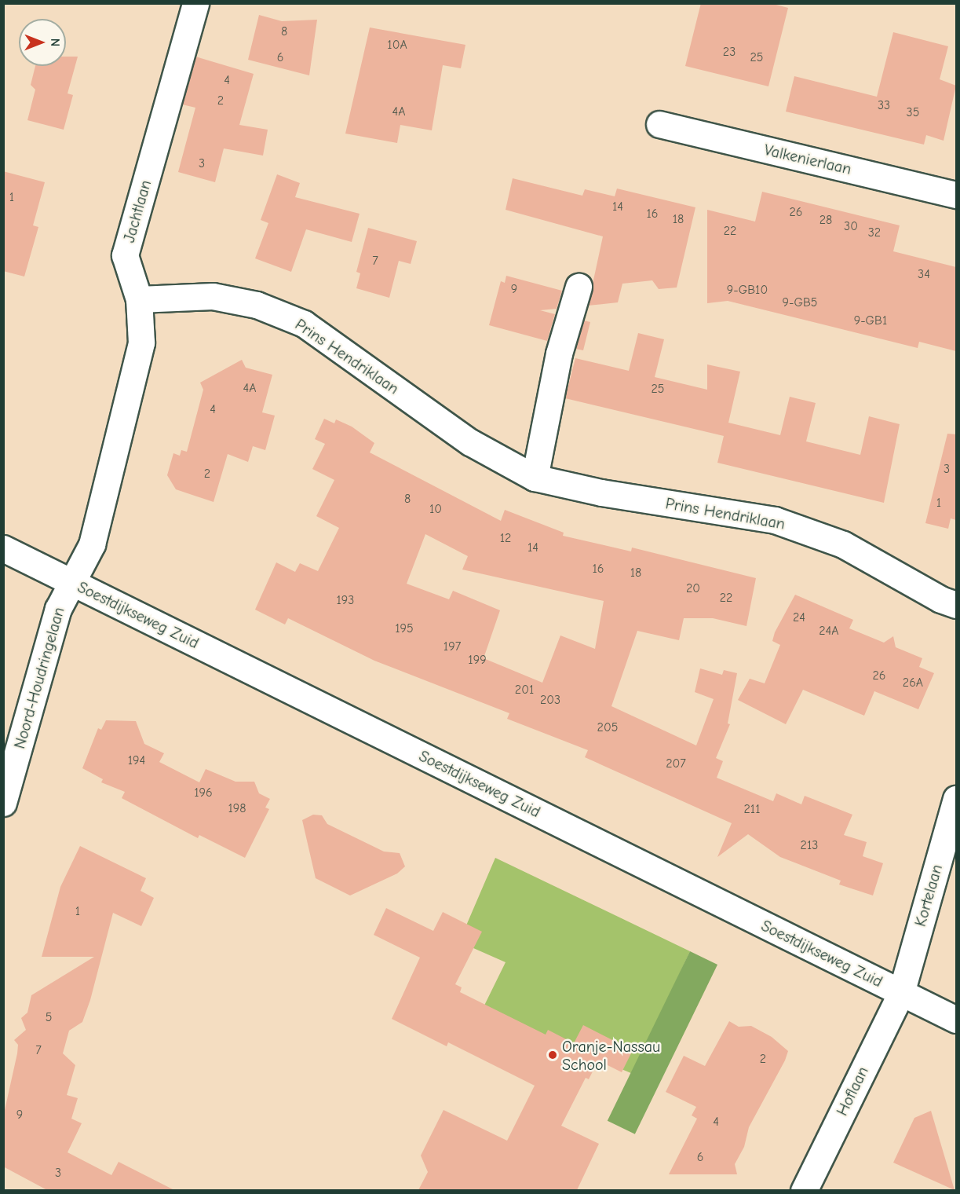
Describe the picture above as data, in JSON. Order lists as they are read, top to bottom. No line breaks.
{"streets":{"street":["Valkenierlaan","Jachtlaan","Prins Hendriklaan","Soestdijkseweg Zuid","Noord-Houdringelaan","Kortelaan","Hoflaan"]},"crossings":[["Jachtlaan","Prins Hendriklaan"],["Jachtlaan","Soestdijkseweg Zuid"],["Jachtlaan","Noord-Houdringelaan"],["Soestdijkseweg Zuid","Noord-Houdringelaan"],["Soestdijkseweg Zuid","Kortelaan"],["Soestdijkseweg Zuid","Hoflaan"],["Kortelaan","Hoflaan"]],"places":["Oranje-Nassau School"],"house_numbers":["8","10A","23","6","25","4","2","33","4A","35","3","1","14","26","16","18","28","30","22","32","7","34","9","9-GB10","9-GB5","9-GB1","4A","25","4","3","2","8","1","10","12","14","16","18","20","22","193","24","195","24A","197","199","26","26A","201","203","205","194","207","196","198","211","213","1","5","7","2","9","4","6","3"],"north":"right"}
